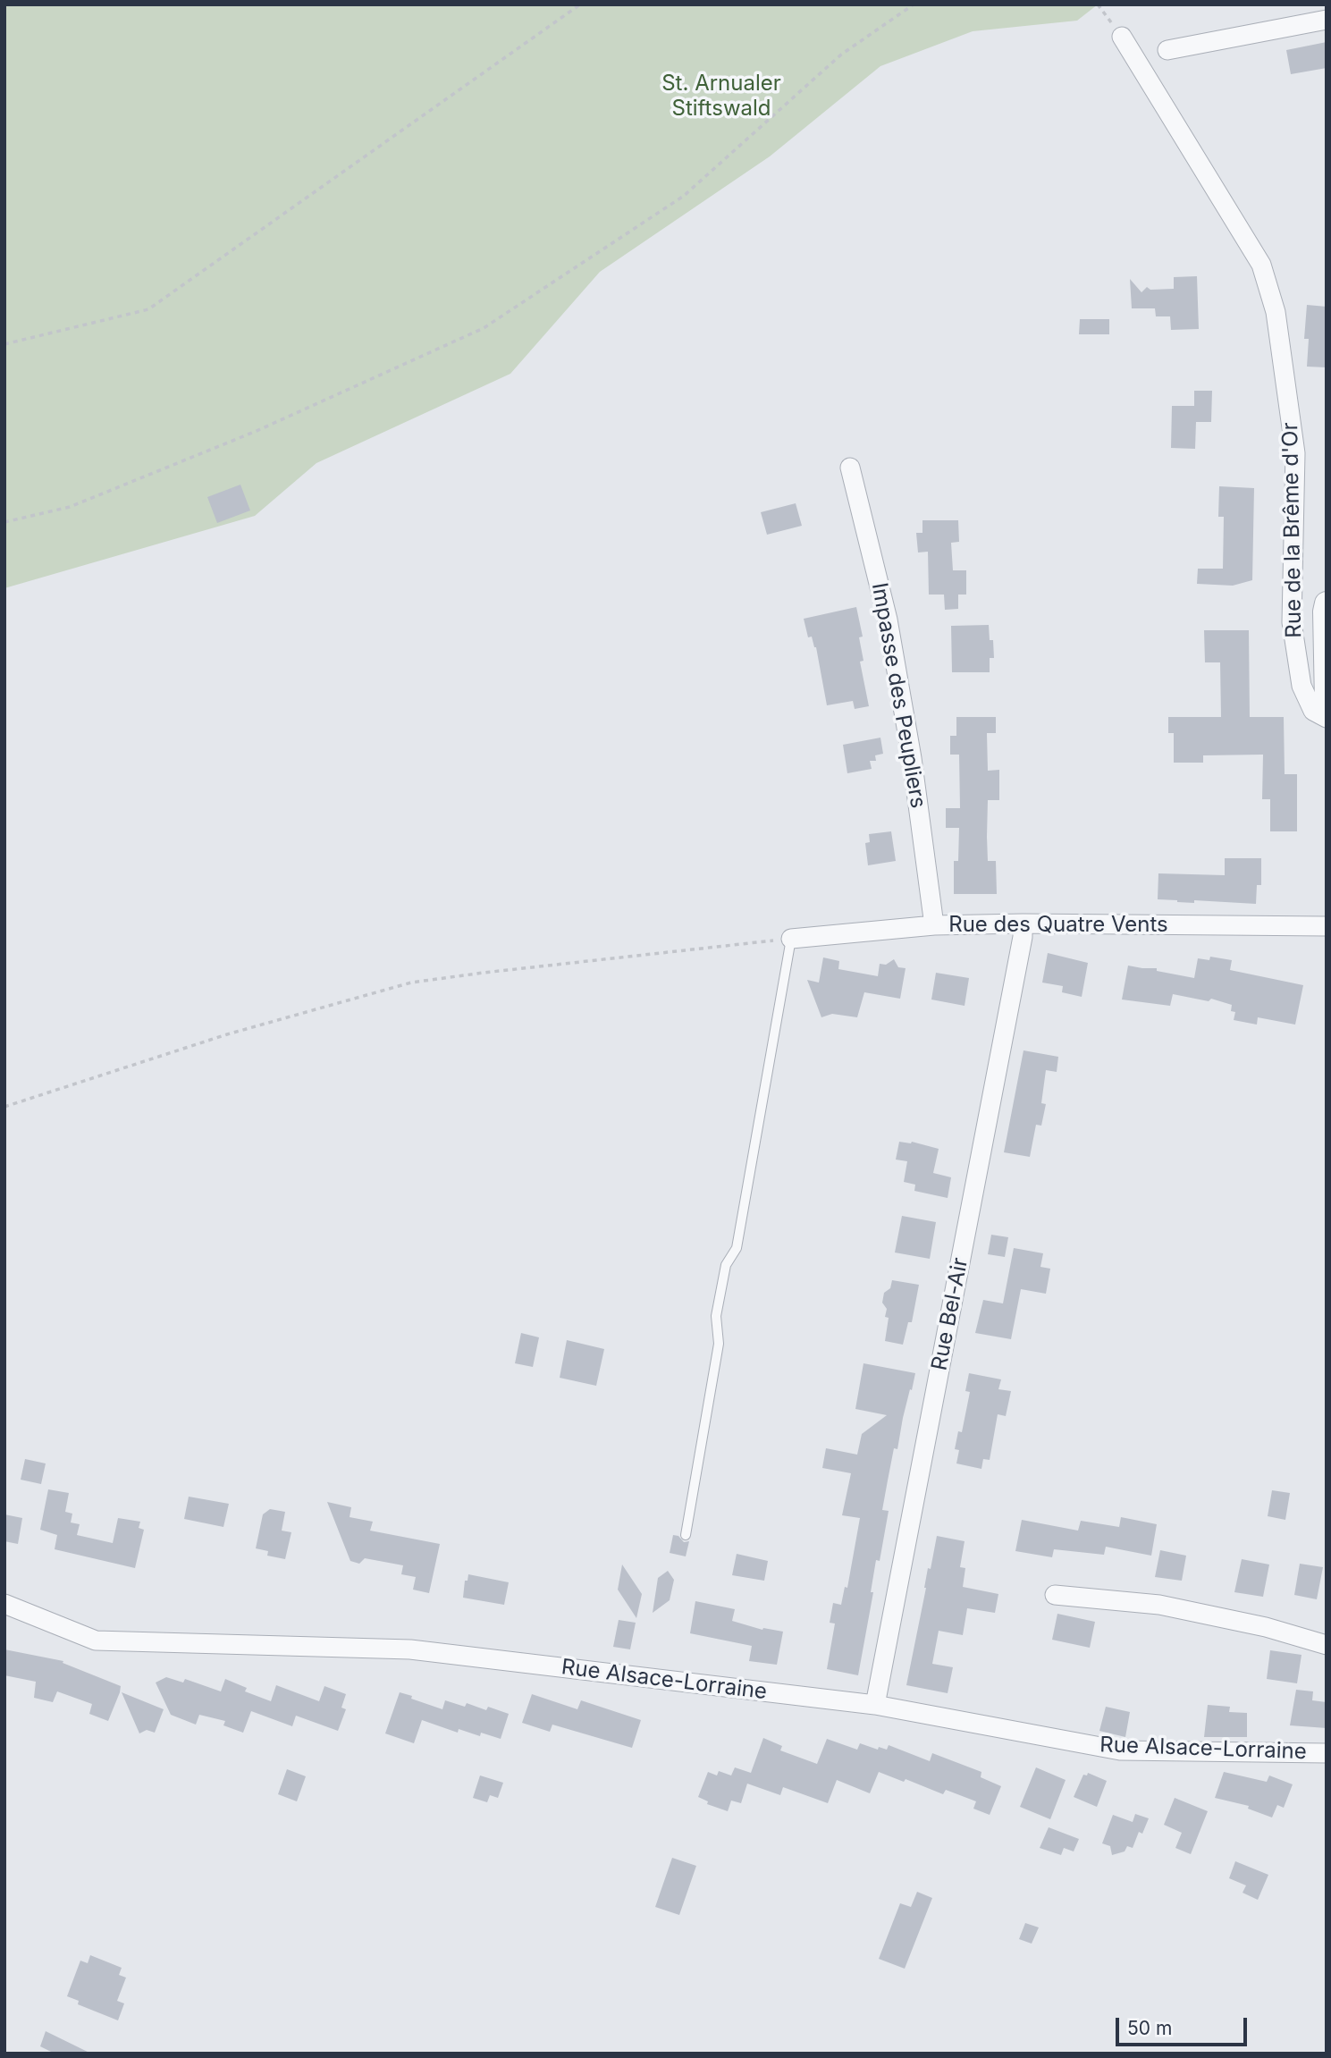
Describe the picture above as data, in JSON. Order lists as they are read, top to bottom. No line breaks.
{"streets":{"street":["Rue de la Brême d'Or","Impasse des Peupliers","Rue des Quatre Vents","Rue Bel-Air","Rue Alsace-Lorraine"]},"crossings":[["Impasse des Peupliers","Rue des Quatre Vents"],["Rue des Quatre Vents","Rue Bel-Air"],["Rue Bel-Air","Rue Alsace-Lorraine"]],"parks":["St. Arnualer Stiftswald"],"scale_bar":"50 m"}
